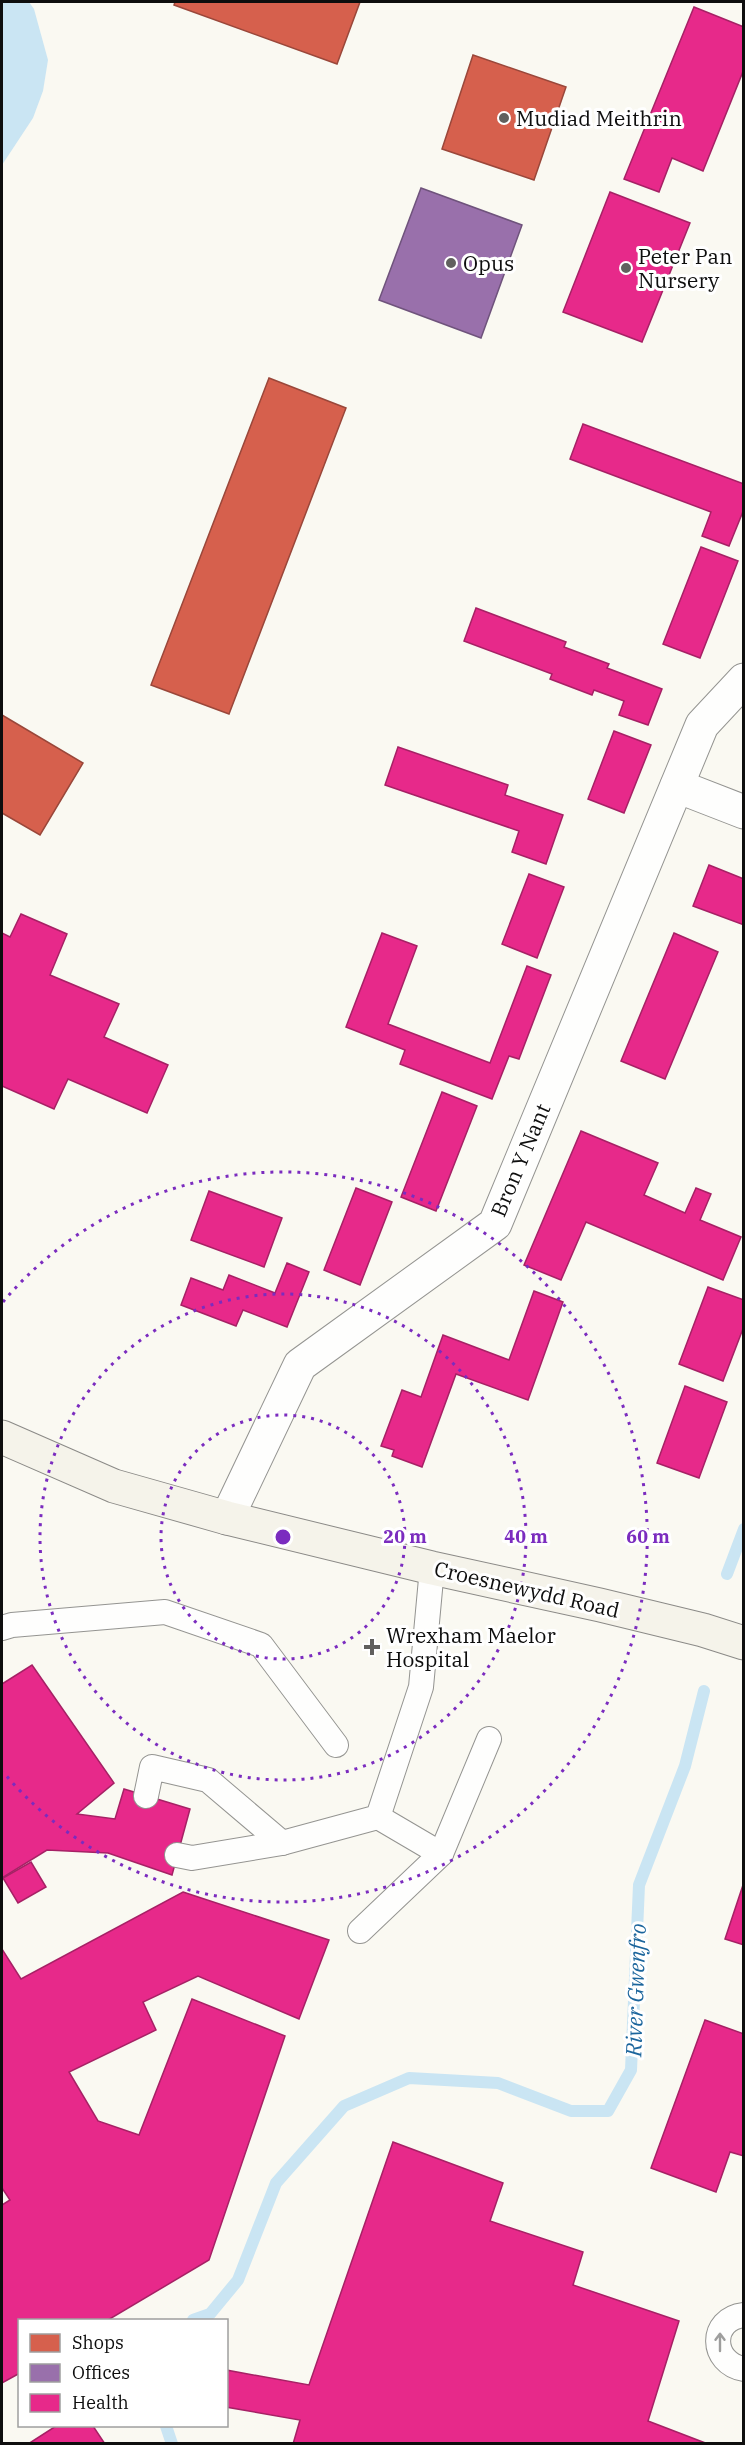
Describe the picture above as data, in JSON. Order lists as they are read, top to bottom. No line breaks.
{"streets":{"street":["Bron Y Nant","Croesnewydd Road"]},"crossings":[["Bron Y Nant","Croesnewydd Road"]],"water":["River Gwenfro"],"places":{"other":["Mudiad Meithrin","Opus","Peter Pan Nursery"],"health":["Wrexham Maelor Hospital"]},"legend":["Shops","Offices","Health"],"rings":["20 m","40 m","60 m"]}
